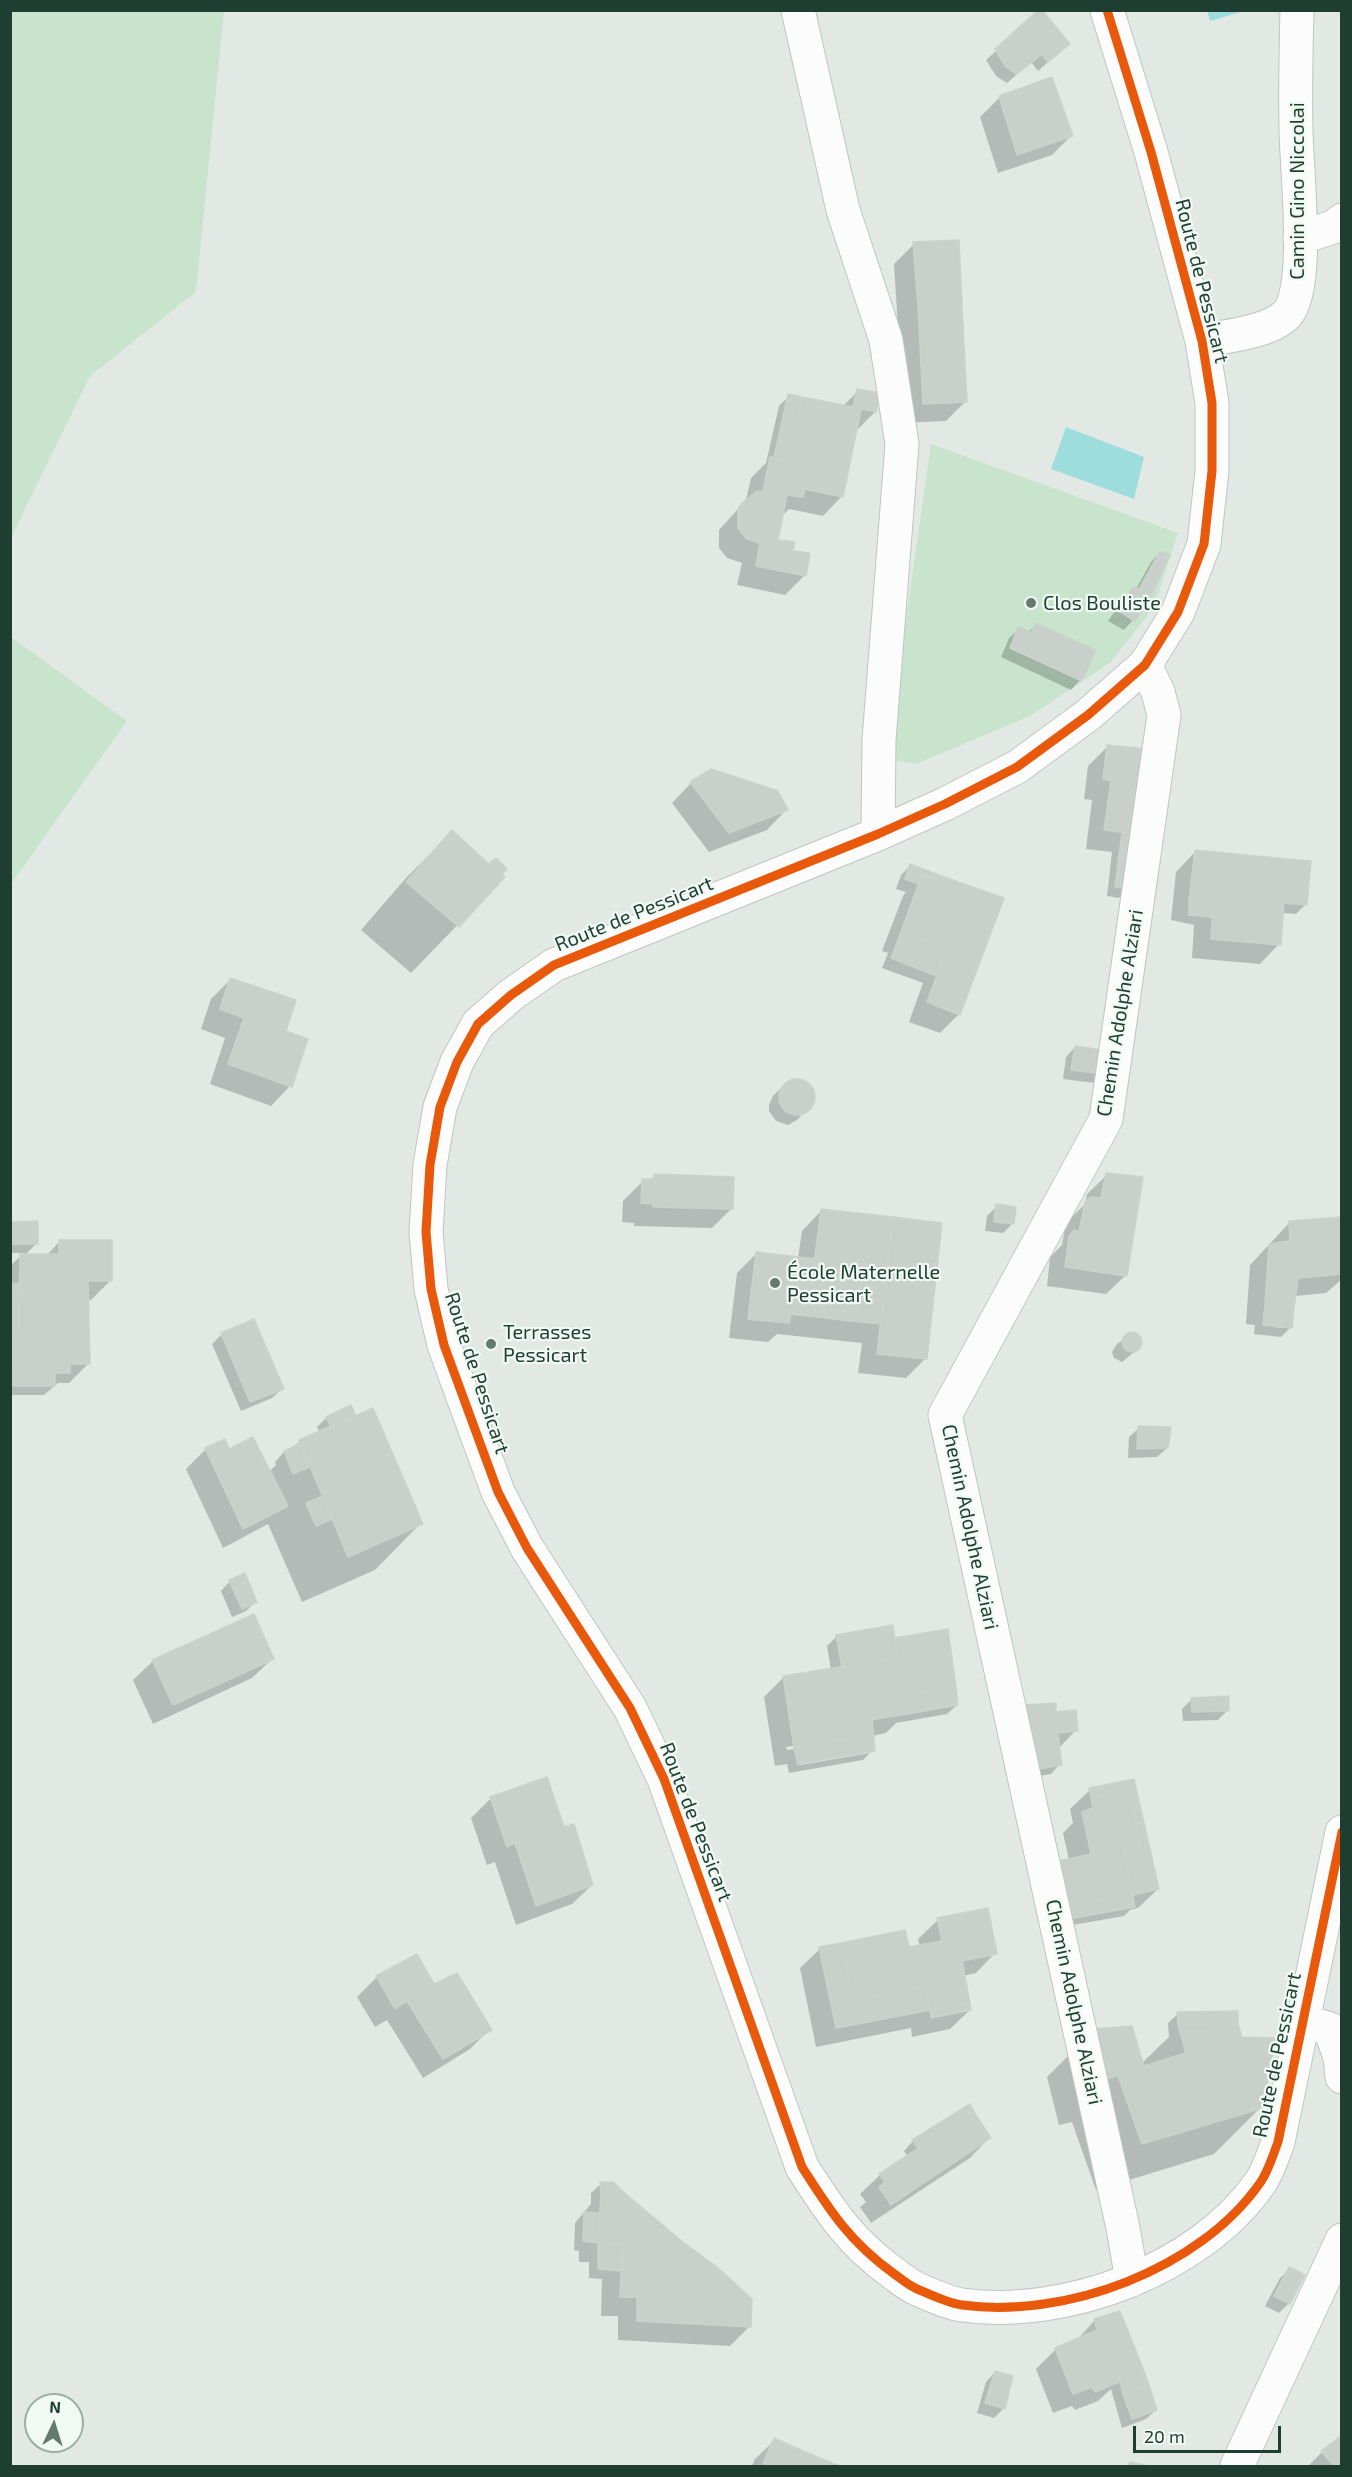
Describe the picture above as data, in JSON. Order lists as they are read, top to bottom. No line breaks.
{"streets":{"street":["Camin Gino Niccolai","Route de Pessicart","Chemin Adolphe Alziari"]},"crossings":[["Camin Gino Niccolai","Route de Pessicart"],["Route de Pessicart","Chemin Adolphe Alziari"]],"places":["Clos Bouliste","École Maternelle Pessicart","Terrasses Pessicart"],"scale_bar":"20 m","north":"top"}
